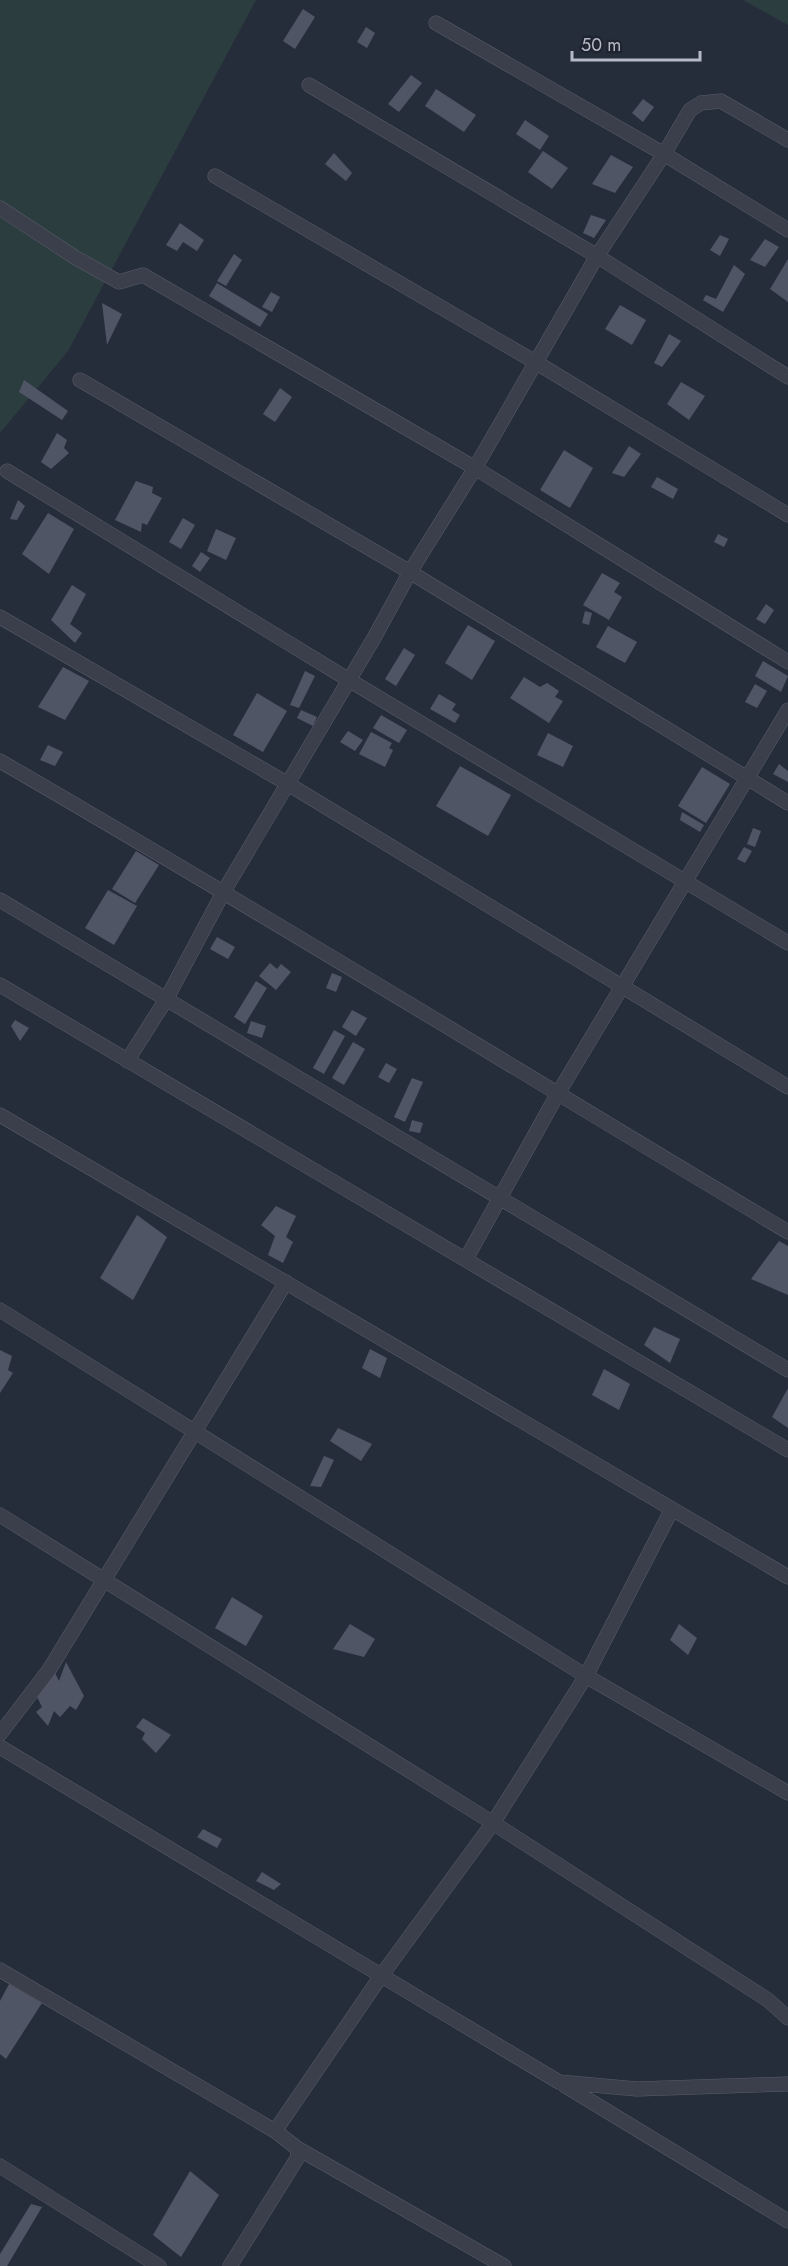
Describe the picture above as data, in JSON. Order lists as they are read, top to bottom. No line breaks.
{"scale_bar":"50 m"}
